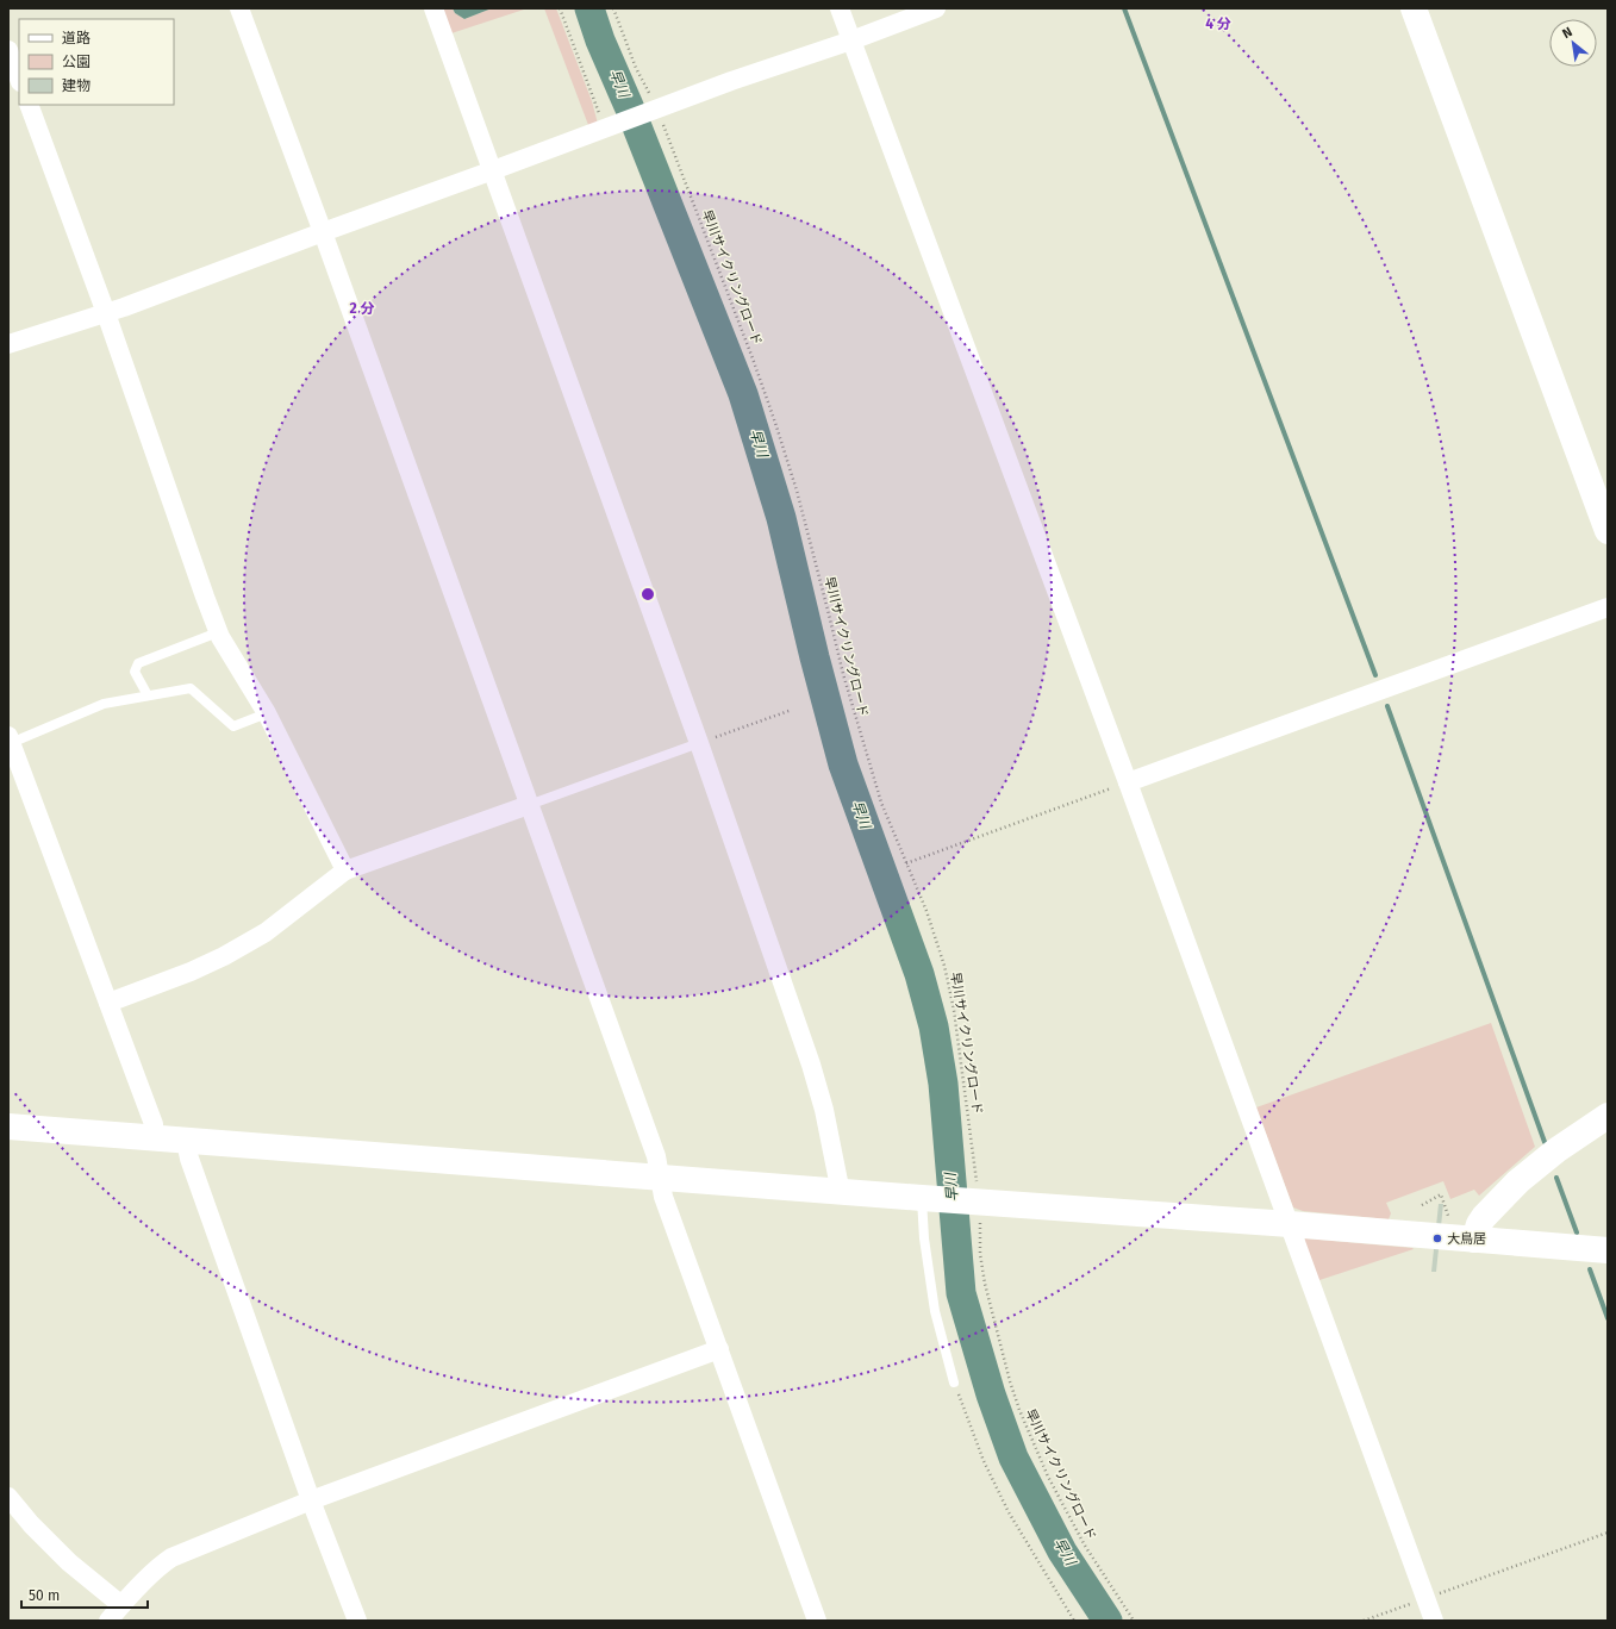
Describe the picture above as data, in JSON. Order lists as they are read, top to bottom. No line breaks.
{"streets":{"path":["早川サイクリングロード"]},"water":["早川"],"places":["大鳥居"],"legend":["道路","公園","建物"],"scale_bar":"50 m","north":"top left","rings":["4 分","2 分"]}
